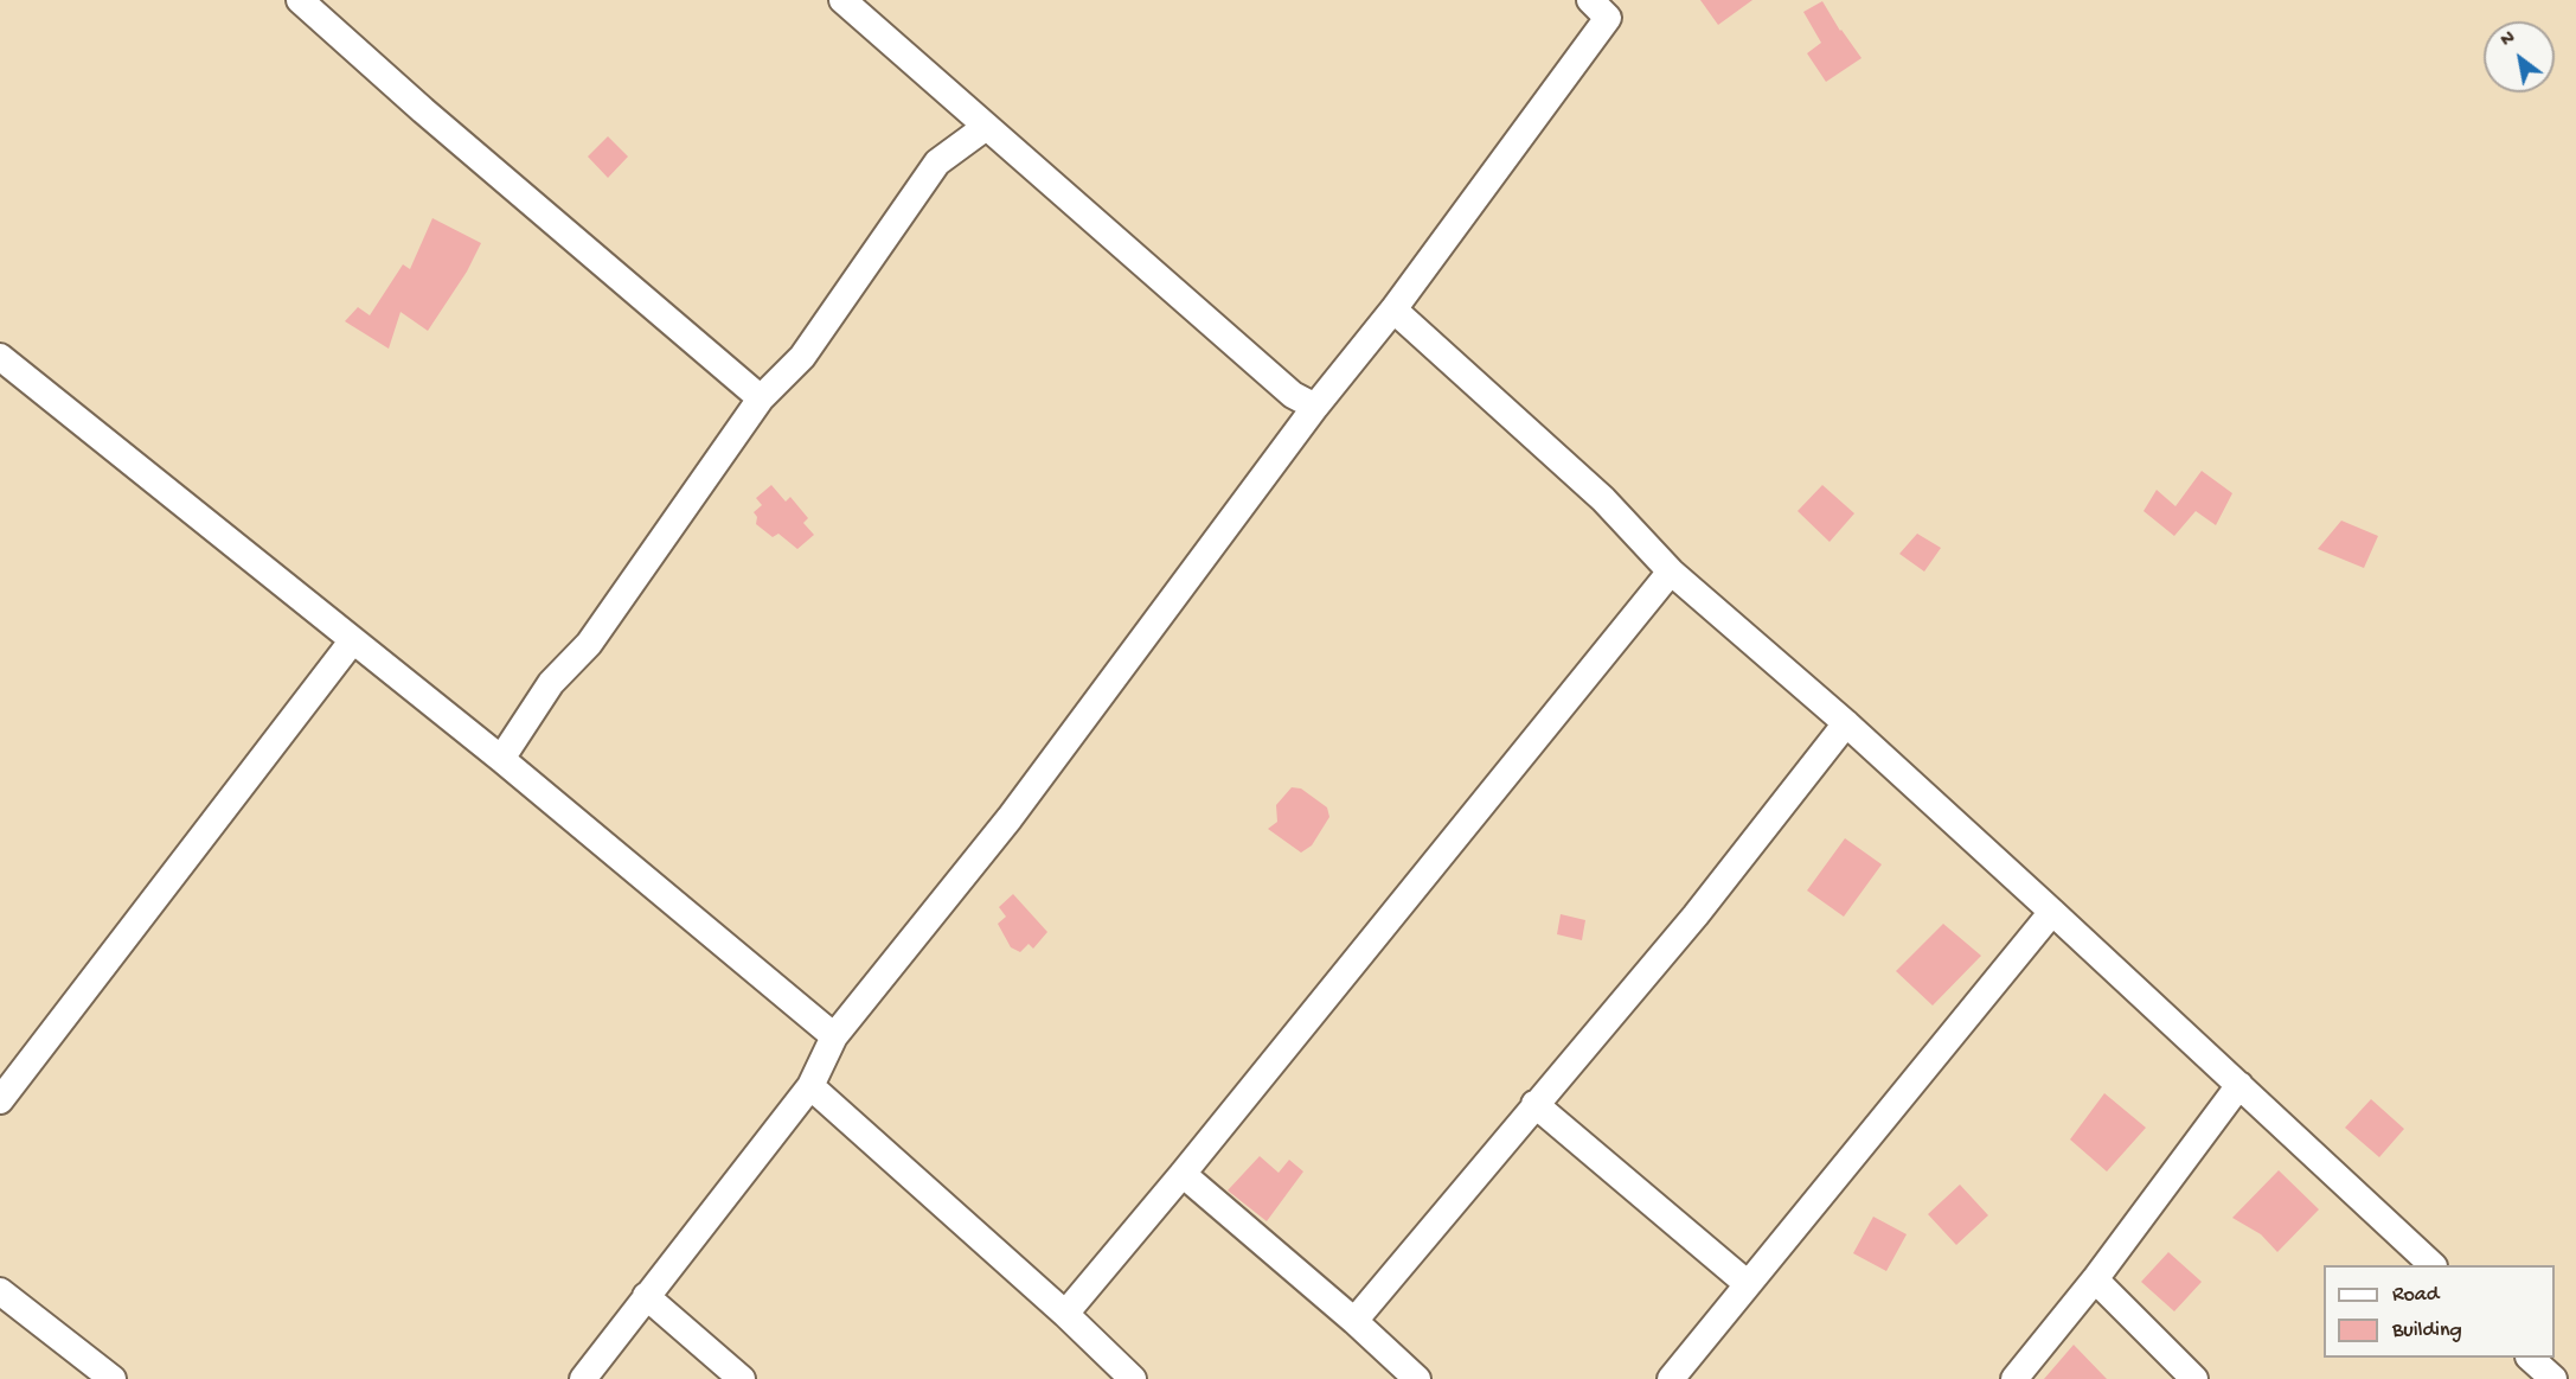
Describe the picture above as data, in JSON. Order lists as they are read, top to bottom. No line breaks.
{"legend":["Road","Building"],"north":"top left"}
